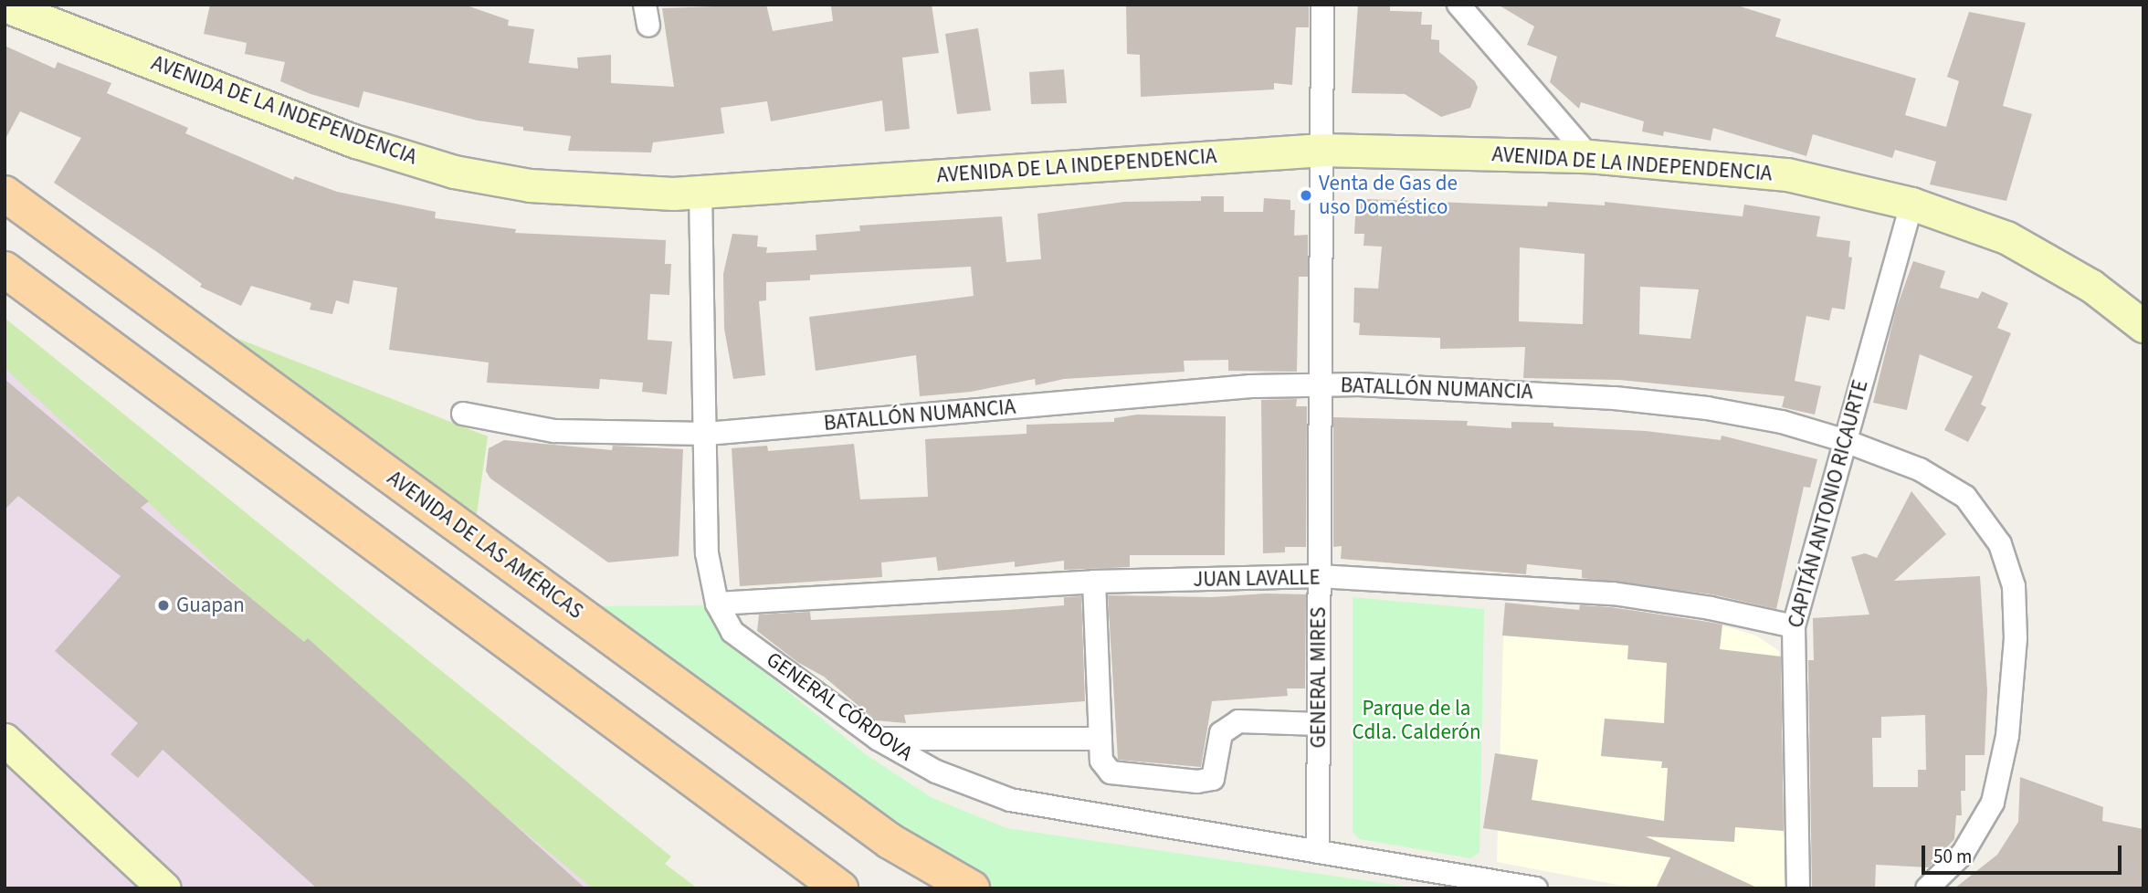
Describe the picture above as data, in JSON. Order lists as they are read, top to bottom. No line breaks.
{"streets":{"main road":["AVENIDA DE LAS AMÉRICAS"],"street":["AVENIDA DE LA INDEPENDENCIA","BATALLÓN NUMANCIA","CAPITÁN ANTONIO RICAURTE","JUAN LAVALLE","GENERAL MIRES","GENERAL CÓRDOVA"]},"crossings":[["AVENIDA DE LA INDEPENDENCIA","CAPITÁN ANTONIO RICAURTE"],["AVENIDA DE LA INDEPENDENCIA","GENERAL MIRES"],["AVENIDA DE LA INDEPENDENCIA","GENERAL CÓRDOVA"],["BATALLÓN NUMANCIA","CAPITÁN ANTONIO RICAURTE"],["BATALLÓN NUMANCIA","GENERAL MIRES"],["BATALLÓN NUMANCIA","GENERAL CÓRDOVA"],["CAPITÁN ANTONIO RICAURTE","JUAN LAVALLE"],["JUAN LAVALLE","GENERAL MIRES"],["JUAN LAVALLE","GENERAL CÓRDOVA"],["GENERAL MIRES","GENERAL CÓRDOVA"]],"parks":["Parque de la Cdla. Calderón"],"places":["Venta de Gas de uso Doméstico","Guapan"],"scale_bar":"50 m"}
